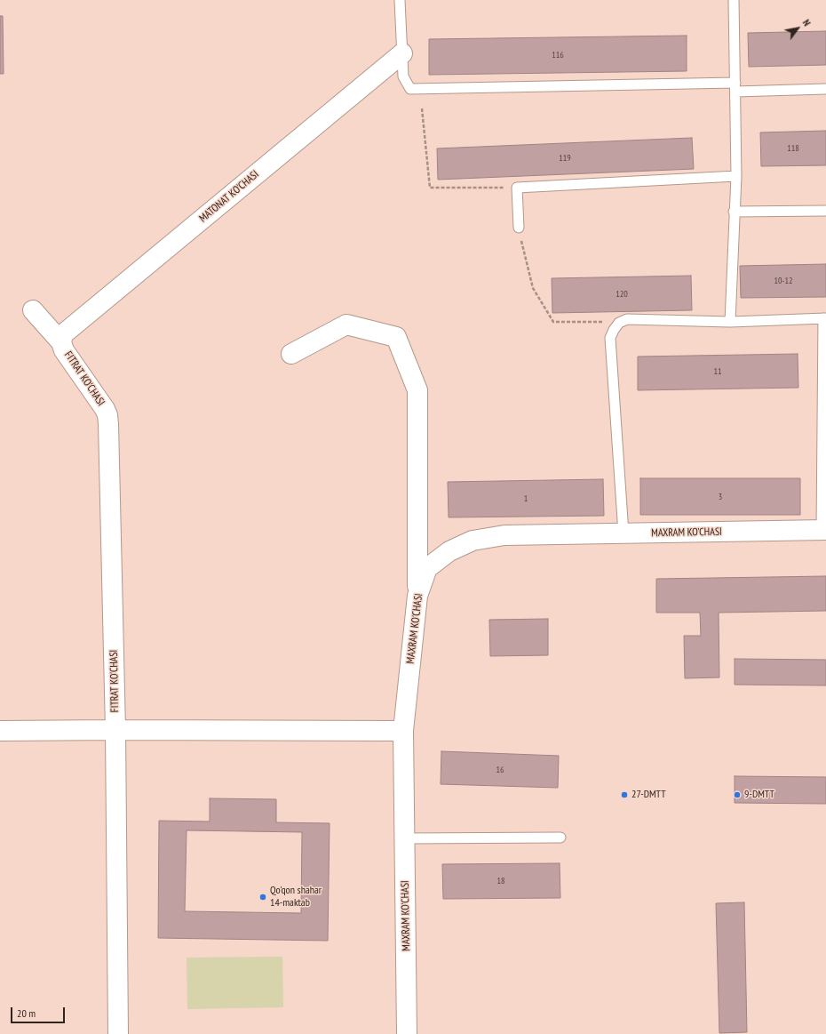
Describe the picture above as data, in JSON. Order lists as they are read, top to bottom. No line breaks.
{"streets":{"street":["MATONAT KO'CHASI","FITRAT KO'CHASI","MAXRAM KO'CHASI"]},"crossings":[["MATONAT KO'CHASI","FITRAT KO'CHASI"]],"places":["27-DMTT","9-DMTT","Qo'qon shahar 14-maktab"],"house_numbers":["116","118","119","10-12","120","11","3","1","16","18"],"scale_bar":"20 m","north":"top right"}
